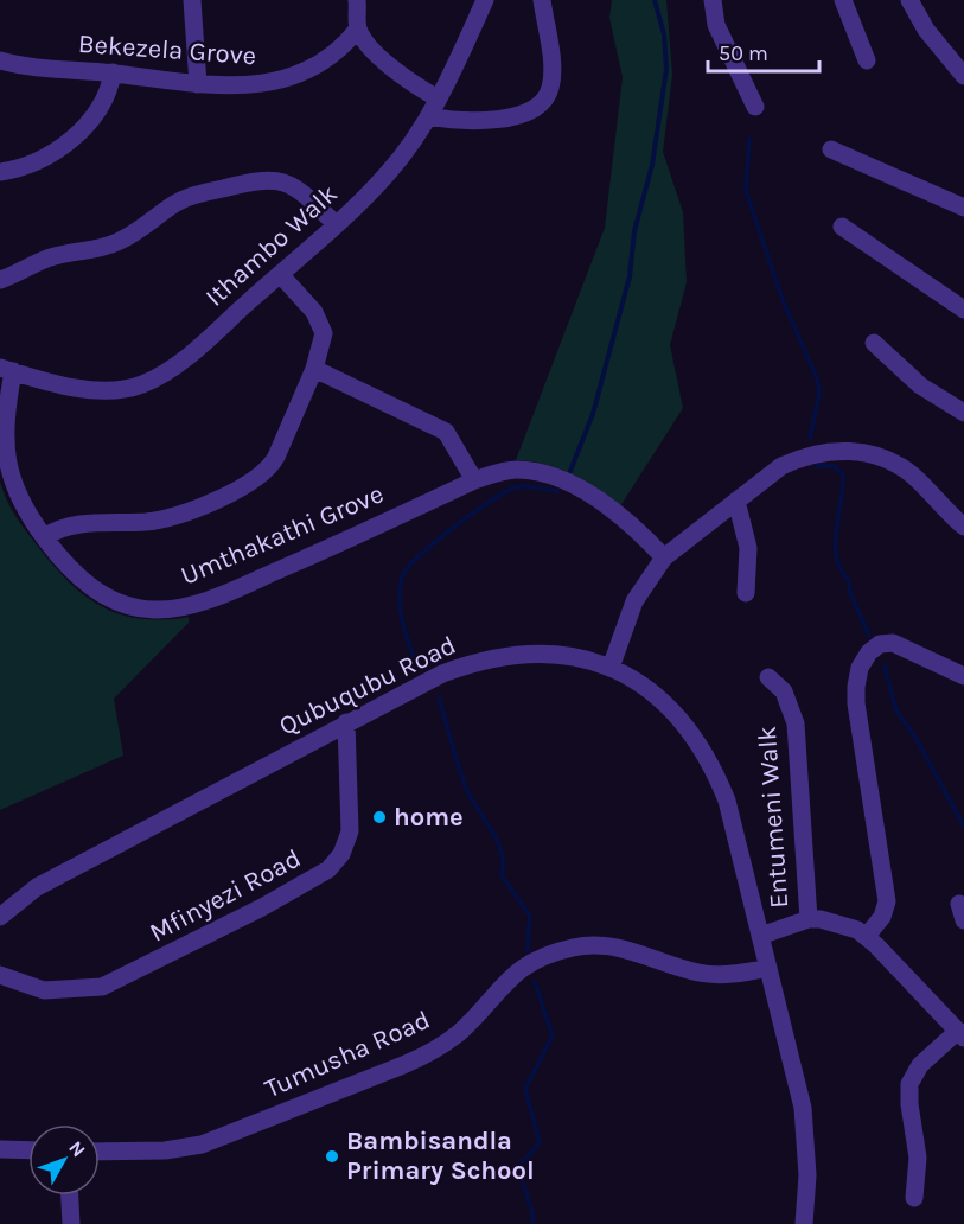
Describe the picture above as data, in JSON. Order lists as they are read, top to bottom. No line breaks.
{"streets":{"street":["Bekezela Grove","Ithambo Walk","Umthakathi Grove","Qubuqubu Road","Entumeni Walk","Mfinyezi Road","Tumusha Road"]},"crossings":[["Ithambo Walk","Umthakathi Grove"],["Qubuqubu Road","Mfinyezi Road"],["Qubuqubu Road","Tumusha Road"]],"places":["home","Bambisandla Primary School"],"scale_bar":"50 m","north":"top right"}
